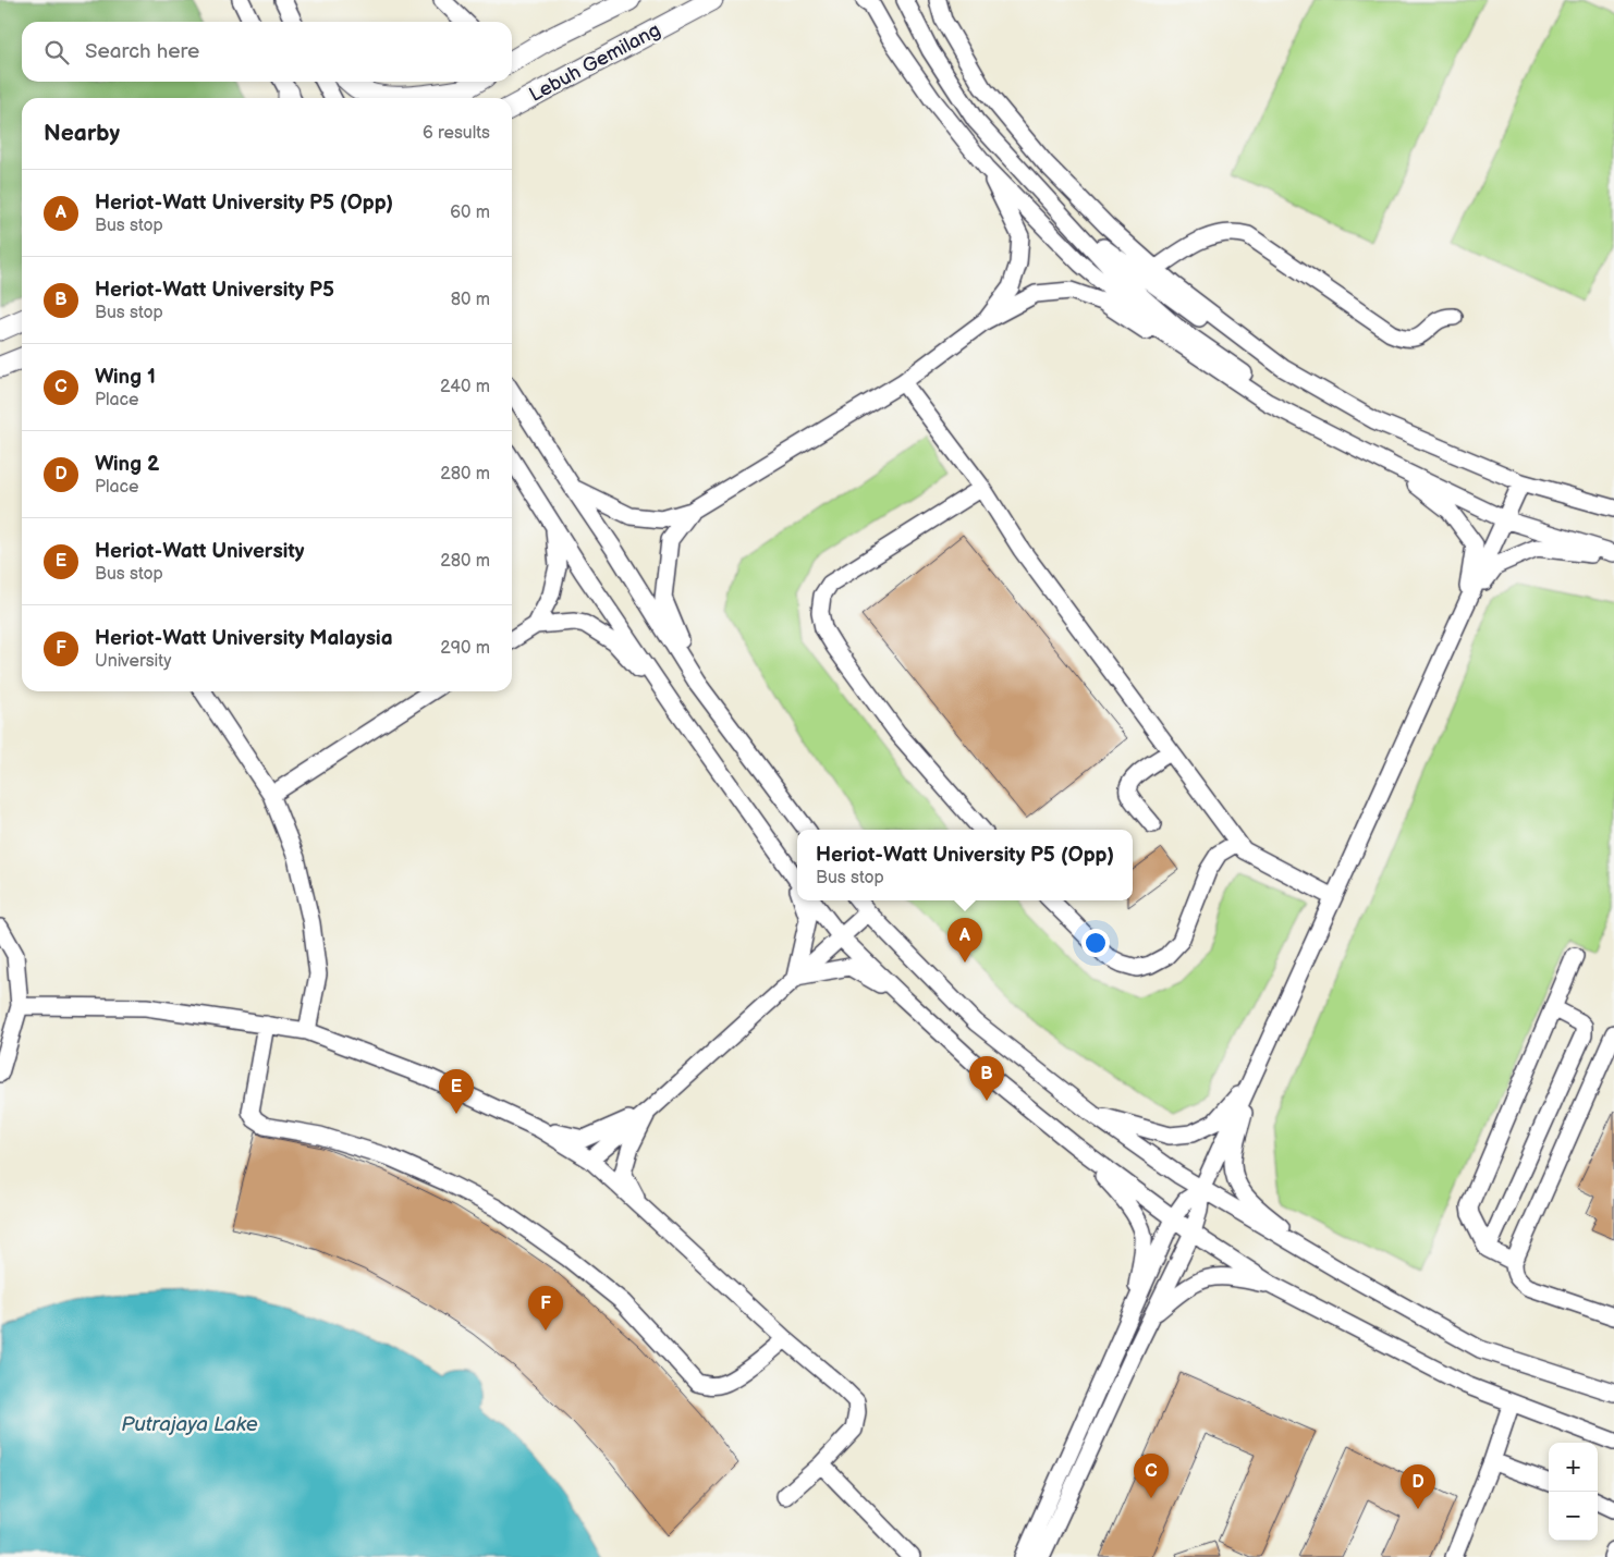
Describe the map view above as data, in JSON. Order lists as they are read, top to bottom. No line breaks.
{"streets":{"main road":["Lebuh Gemilang"]},"water":["Putrajaya Lake"],"page":{"search":"Search here","heading":["Nearby","6 results"],"list":[{"mark":"A","name":"Heriot-Watt University P5 (Opp)","note":"Bus stop","value":"60 m"},{"mark":"B","name":"Heriot-Watt University P5","note":"Bus stop","value":"80 m"},{"mark":"C","name":"Wing 1","note":"Place","value":"240 m"},{"mark":"D","name":"Wing 2","note":"Place","value":"280 m"},{"mark":"E","name":"Heriot-Watt University","note":"Bus stop","value":"280 m"},{"mark":"F","name":"Heriot-Watt University Malaysia","note":"University","value":"290 m"}],"popup":["Heriot-Watt University P5 (Opp)","Bus stop"],"pins":["A","B","E","F","C","D"],"map_buttons":["+","−"]}}
